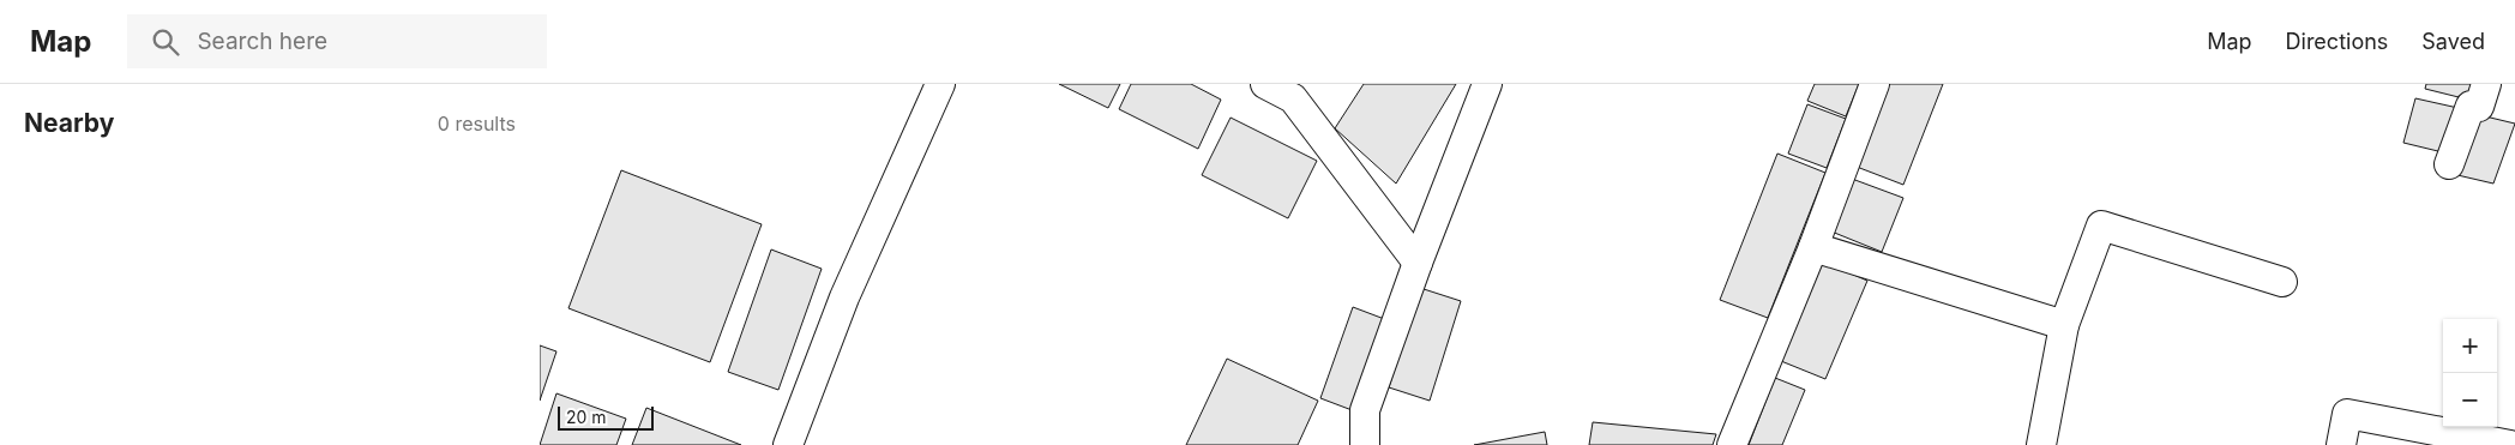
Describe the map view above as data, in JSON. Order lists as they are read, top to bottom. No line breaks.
{"scale_bar":"20 m","page":{"header":"Map","search":"Search here","nav":["Map","Directions","Saved"],"heading":["Nearby","0 results"],"map_buttons":["+","−"],"scale":"20 m"}}
